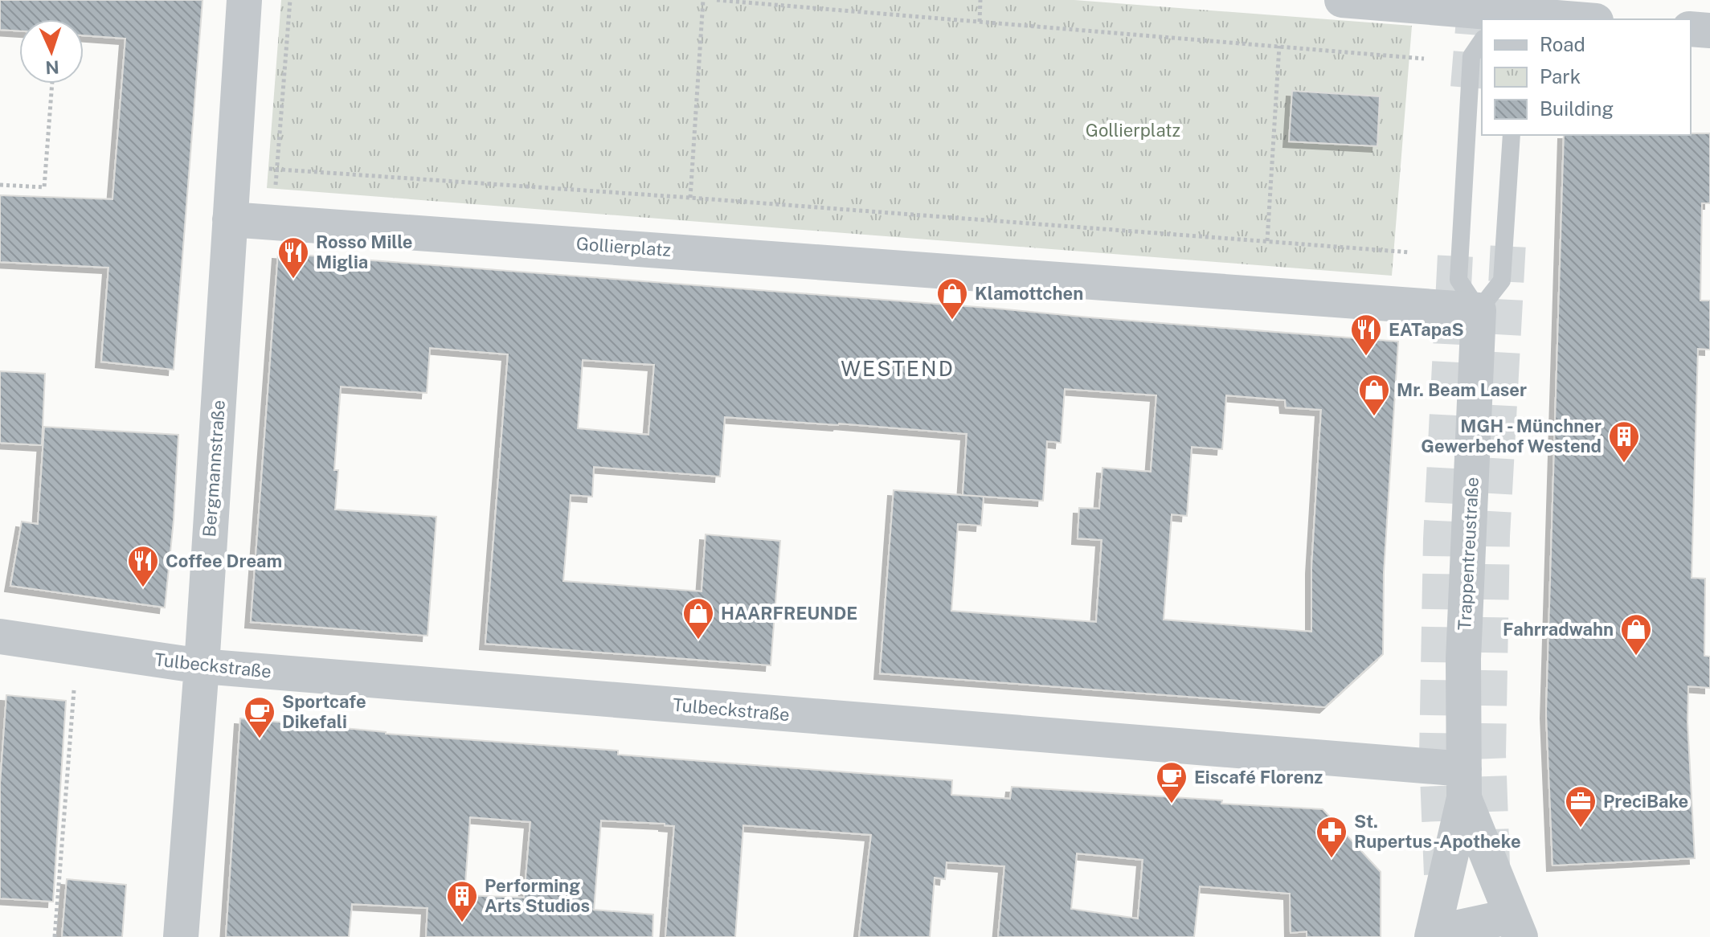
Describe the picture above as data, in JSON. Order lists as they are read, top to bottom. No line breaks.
{"streets":{"street":["Gollierplatz","Bergmannstraße","Trappentreustraße","Tulbeckstraße"]},"crossings":[["Gollierplatz","Bergmannstraße"],["Gollierplatz","Trappentreustraße"],["Bergmannstraße","Tulbeckstraße"],["Trappentreustraße","Tulbeckstraße"]],"districts":["WESTEND"],"parks":["Gollierplatz"],"places":{"restaurant":["Rosso Mille Miglia","EATapaS","Coffee Dream"],"shop":["Klamottchen","Mr. Beam Laser","HAARFREUNDE","Fahrradwahn"],"building":["MGH - Münchner Gewerbehof Westend","Performing Arts Studios"],"cafe":["Sportcafe Dikefali","Eiscafé Florenz"],"office":["PreciBake"],"pharmacy":["St. Rupertus-Apotheke"]},"legend":["Road","Park","Building"],"north":"bottom"}
